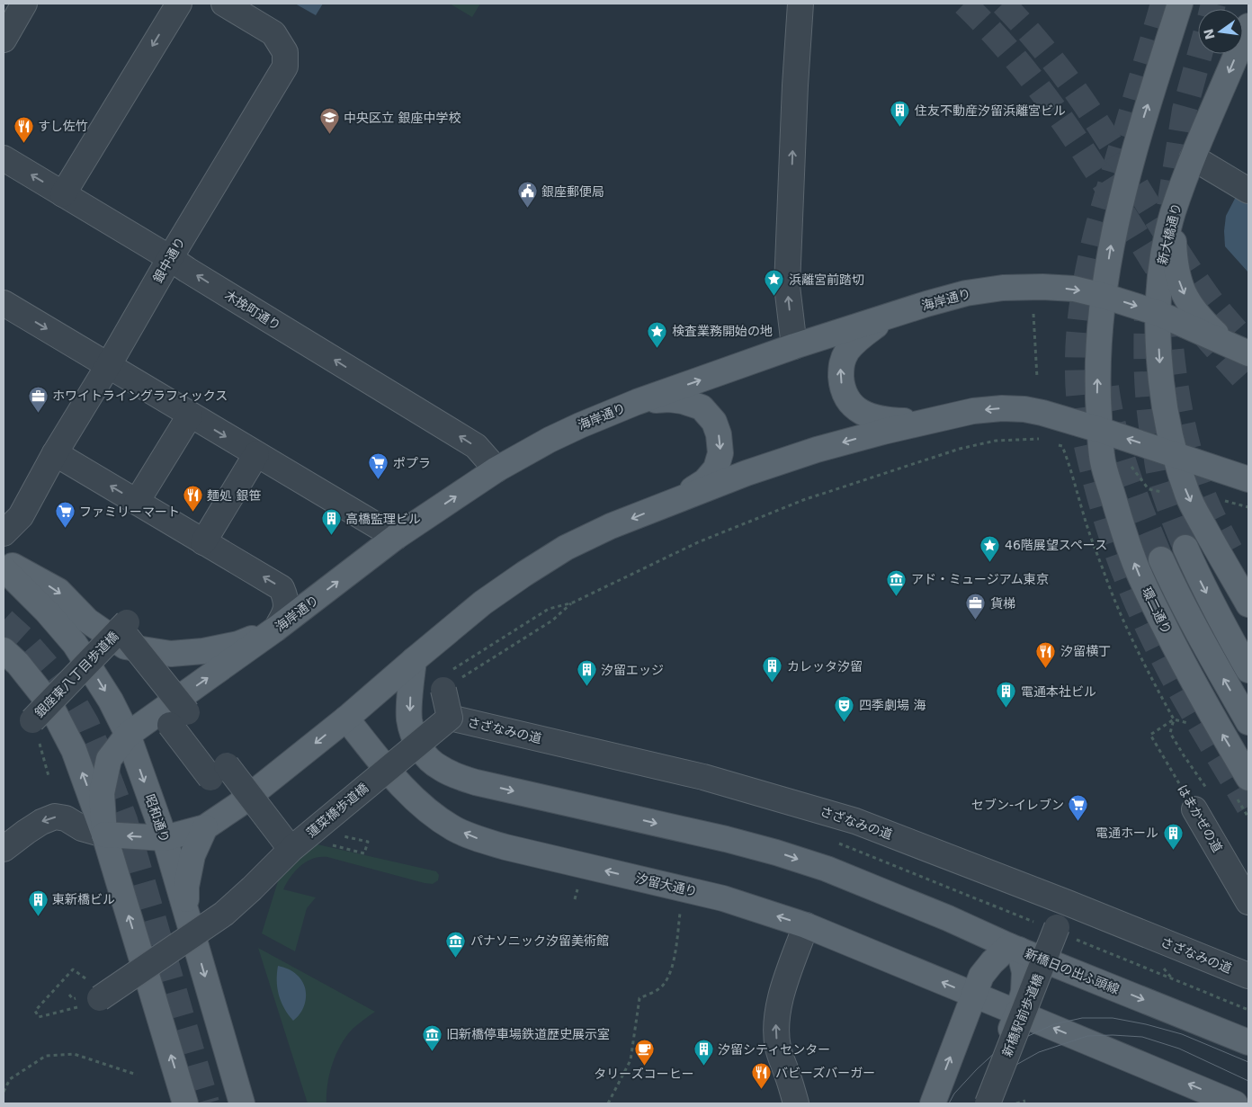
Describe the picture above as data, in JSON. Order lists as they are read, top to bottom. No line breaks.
{"streets":{"main road":["新大橋通り","海岸通り","環二通り","昭和通り","汐留大通り","新橋日の出ふ頭線"],"street":["銀中通り","木挽町通り","銀座東八丁目歩道橋","さざなみの道","蓮菜橋歩道橋","はまかぜの道","新橋駅前歩道橋"]},"crossings":[["新大橋通り","海岸通り"],["銀中通り","木挽町通り"],["海岸通り","木挽町通り"],["海岸通り","昭和通り"],["さざなみの道","蓮菜橋歩道橋"],["さざなみの道","新橋駅前歩道橋"],["汐留大通り","新橋日の出ふ頭線"]],"places":{"building":["住友不動産汐留浜離宮ビル","高橋監理ビル","カレッタ汐留","汐留エッジ","電通本社ビル","電通ホール","東新橋ビル","汐留シティセンター"],"school or university":["中央区立 銀座中学校"],"restaurant":["すし佐竹","麺処 銀笹","汐留横丁","バビーズバーガー"],"public building":["銀座郵便局"],"place":["浜離宮前踏切","検査業務開始の地","46階展望スペース"],"office":["ホワイトライングラフィックス","貨梯"],"supermarket":["ポプラ","ファミリーマート","セブン-イレブン"],"museum":["アド・ミュージアム東京","パナソニック汐留美術館","旧新橋停車場鉄道歴史展示室"],"theatre":["四季劇場 海"],"cafe":["タリーズコーヒー"]},"north":"left"}
